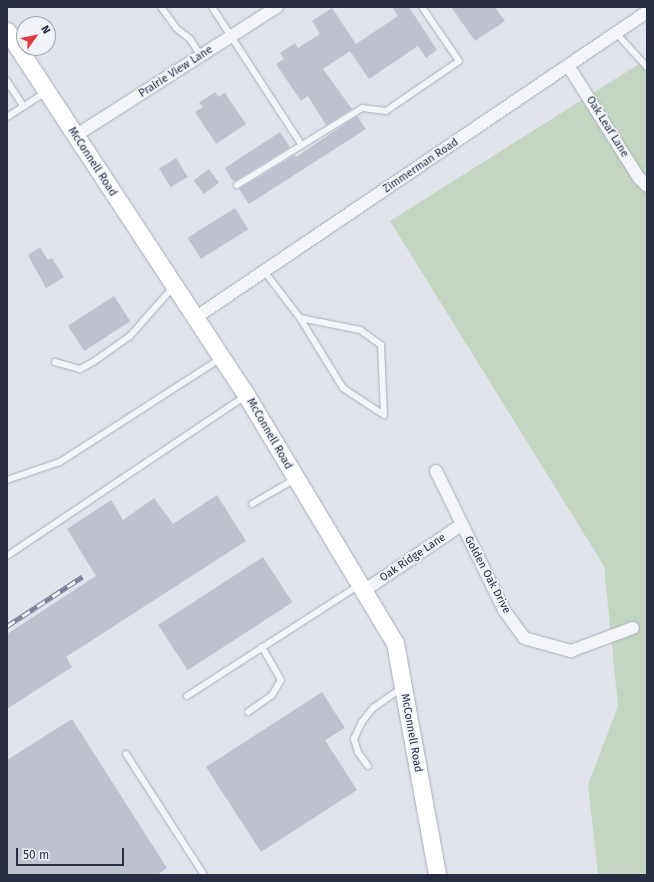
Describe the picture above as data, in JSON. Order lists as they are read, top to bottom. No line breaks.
{"streets":{"street":["Prairie View Lane","Oak Leaf Lane","McConnell Road","Zimmerman Road","Oak Ridge Lane","Golden Oak Drive"]},"crossings":[["Prairie View Lane","McConnell Road"],["Oak Leaf Lane","Zimmerman Road"],["McConnell Road","Zimmerman Road"],["McConnell Road","Oak Ridge Lane"],["Oak Ridge Lane","Golden Oak Drive"]],"scale_bar":"50 m","north":"top right"}
